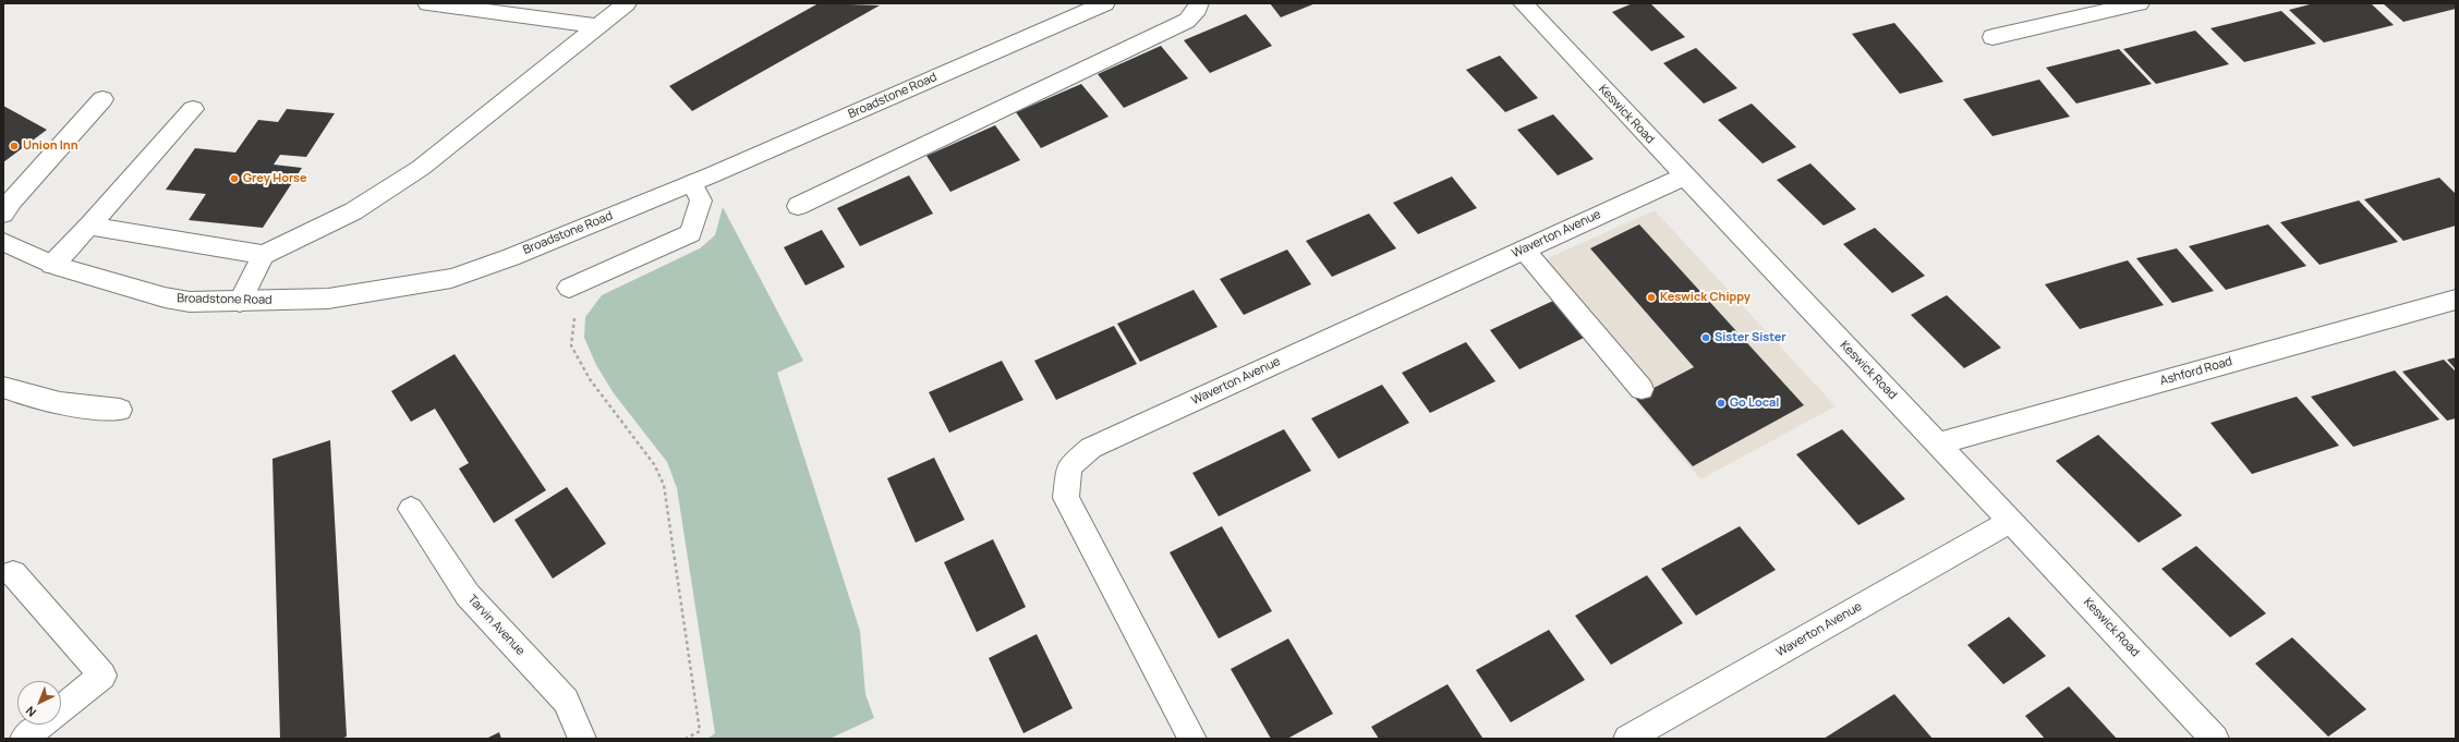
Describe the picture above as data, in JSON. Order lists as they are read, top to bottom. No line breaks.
{"streets":{"street":["Broadstone Road","Keswick Road","Waverton Avenue","Ashford Road","Tarvin Avenue"]},"crossings":[["Keswick Road","Waverton Avenue"],["Keswick Road","Ashford Road"]],"places":["Union Inn","Grey Horse","Keswick Chippy","Sister Sister","Go Local"],"north":"bottom left"}
